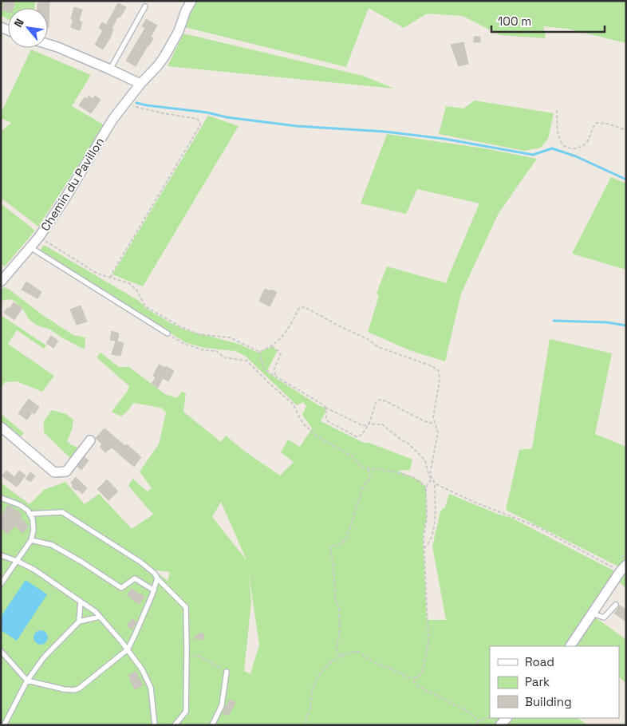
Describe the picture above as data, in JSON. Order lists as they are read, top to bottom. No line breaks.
{"streets":{"street":["Chemin du Pavillon"]},"legend":["Road","Park","Building"],"scale_bar":"100 m","north":"top left"}
